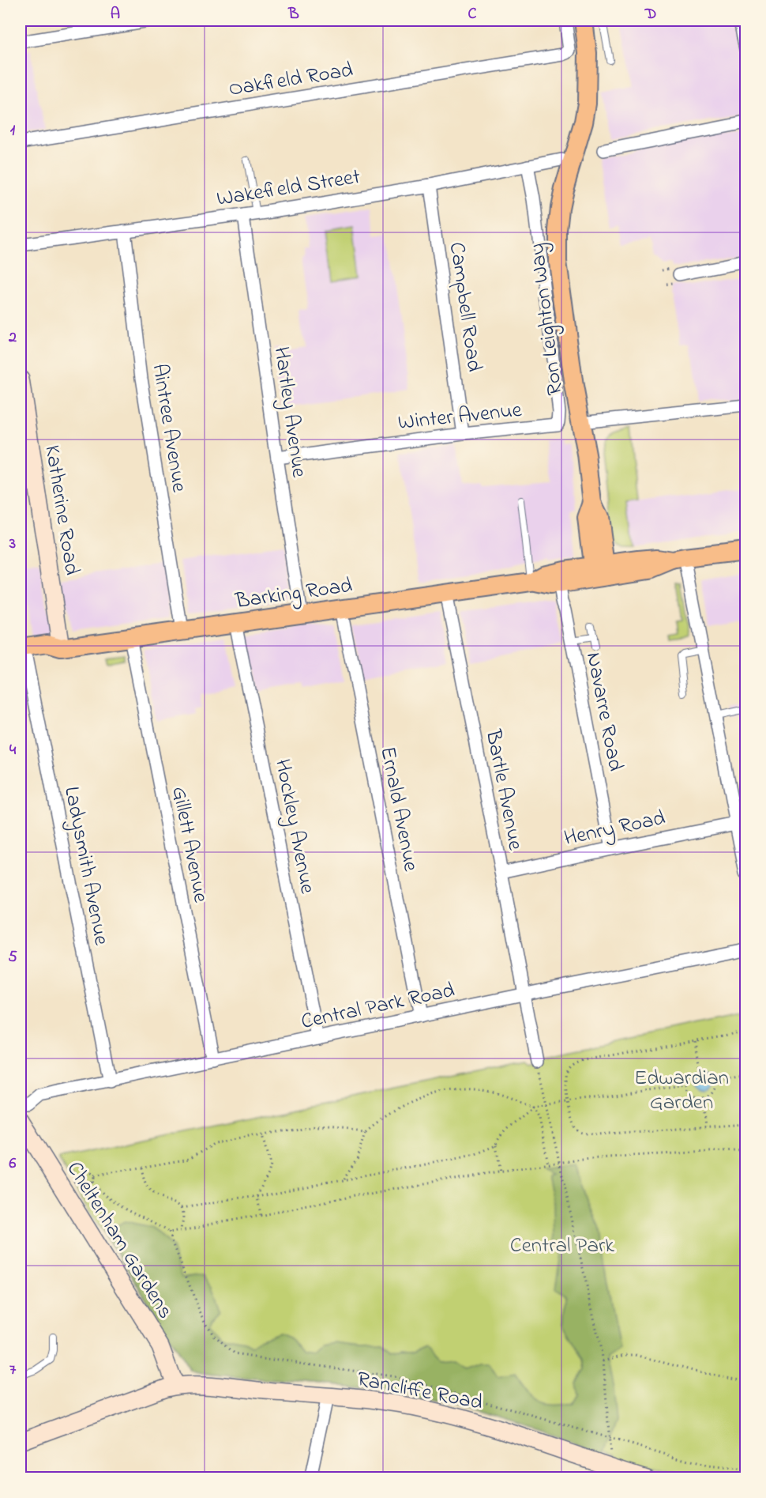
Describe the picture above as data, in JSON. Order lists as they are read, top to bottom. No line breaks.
{"streets":{"main road":["Ron Leighton Way","Katherine Road","Barking Road","Cheltenham Gardens","Rancliffe Road"],"street":["Oakfield Road","Wakefield Street","Campbell Road","Hartley Avenue","Winter Avenue","Aintree Avenue","Navarre Road","Bartle Avenue","Ernald Avenue","Hockley Avenue","Henry Road","Gillett Avenue","Ladysmith Avenue","Central Park Road"]},"crossings":[["Wakefield Street","Campbell Road"],["Wakefield Street","Hartley Avenue"],["Wakefield Street","Winter Avenue"],["Wakefield Street","Aintree Avenue"],["Campbell Road","Winter Avenue"],["Ron Leighton Way","Barking Road"],["Hartley Avenue","Winter Avenue"],["Hartley Avenue","Barking Road"],["Aintree Avenue","Barking Road"],["Katherine Road","Barking Road"],["Barking Road","Navarre Road"],["Barking Road","Bartle Avenue"],["Barking Road","Ernald Avenue"],["Barking Road","Hockley Avenue"],["Barking Road","Gillett Avenue"],["Barking Road","Ladysmith Avenue"],["Navarre Road","Henry Road"],["Bartle Avenue","Henry Road"],["Bartle Avenue","Central Park Road"],["Ernald Avenue","Central Park Road"],["Hockley Avenue","Central Park Road"],["Gillett Avenue","Central Park Road"],["Ladysmith Avenue","Central Park Road"],["Cheltenham Gardens","Rancliffe Road"]],"parks":["Edwardian Garden","Central Park"],"grid":{"columns":["A","B","C","D"],"rows":["1","2","3","4","5","6","7"]}}
